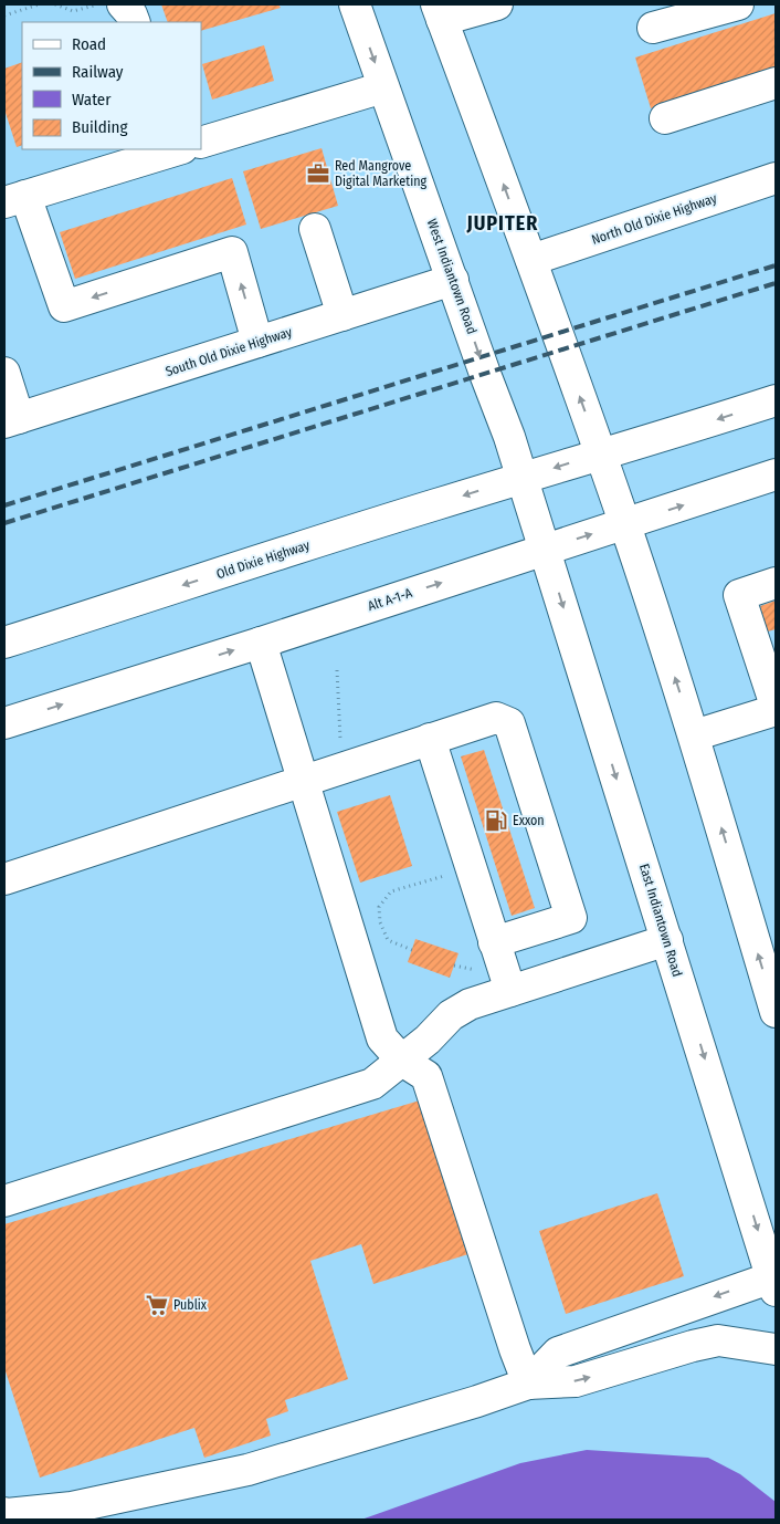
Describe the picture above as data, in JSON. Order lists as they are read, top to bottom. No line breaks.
{"streets":{"main road":["North Old Dixie Highway","West Indiantown Road","South Old Dixie Highway","Old Dixie Highway","Alt A-1-A","East Indiantown Road"]},"crossings":[["West Indiantown Road","South Old Dixie Highway"],["West Indiantown Road","Old Dixie Highway"],["West Indiantown Road","Alt A-1-A"],["West Indiantown Road","East Indiantown Road"],["Alt A-1-A","East Indiantown Road"]],"districts":["JUPITER"],"places":{"office":["Red Mangrove Digital Marketing"],"fuel station":["Exxon"],"supermarket":["Publix"]},"legend":["Road","Railway","Water","Building"]}
